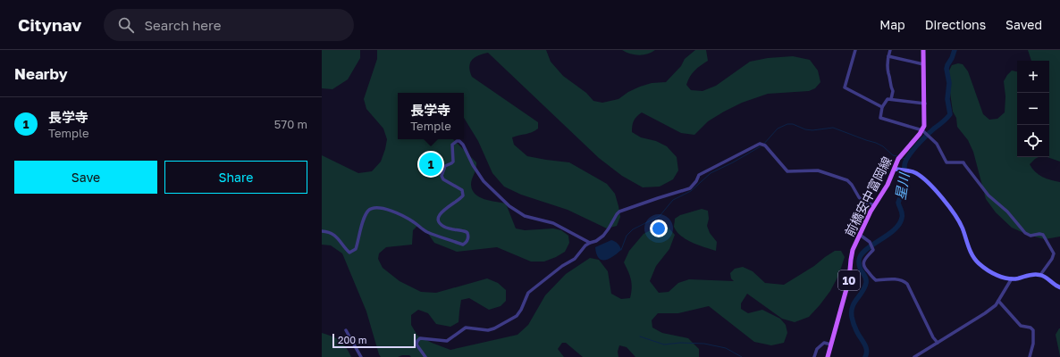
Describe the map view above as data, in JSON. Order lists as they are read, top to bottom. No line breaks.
{"streets":{"main road":["前橋安中富岡線","10"]},"water":["星川"],"scale_bar":"200 m","page":{"header":"Citynav","search":"Search here","nav":["Map","Directions","Saved"],"heading":"Nearby","map_buttons":["+","−"],"popup":["長学寺","Temple"],"list":[{"mark":"1","name":"長学寺","note":"Temple","value":"570 m"}],"buttons":["Save","Share"],"pins":"1","scale":"200 m"}}
